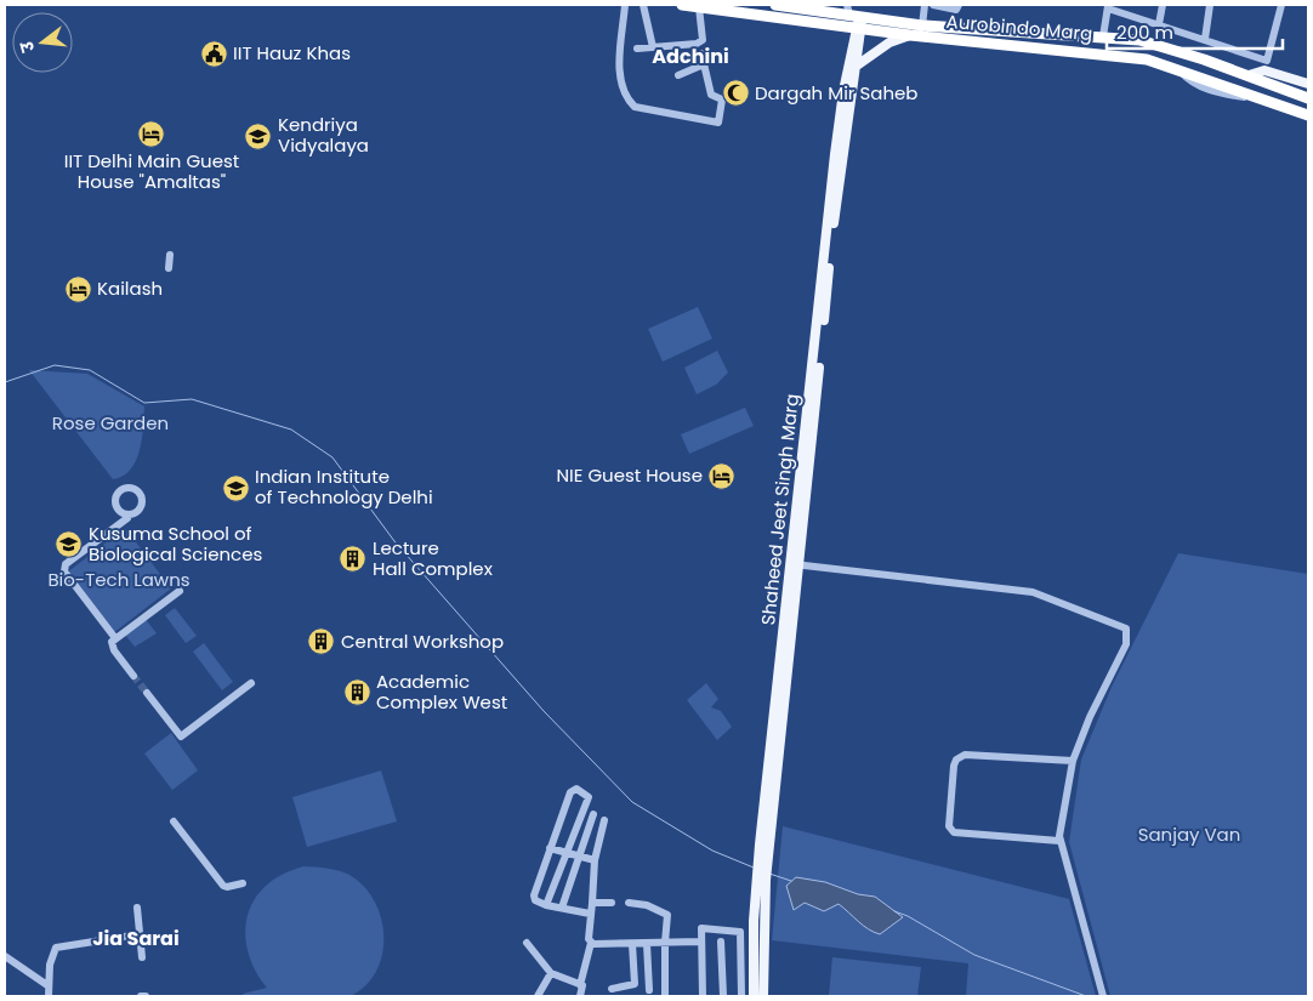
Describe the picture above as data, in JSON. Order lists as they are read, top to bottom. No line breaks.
{"streets":{"highway":["Aurobindo Marg"],"main road":["Shaheed Jeet Singh Marg"]},"crossings":[["Aurobindo Marg","Shaheed Jeet Singh Marg"]],"districts":["Adchini","Jia Sarai"],"parks":["Rose Garden","Bio-Tech Lawns","Sanjay Van"],"places":{"public building":["IIT Hauz Khas"],"mosque":["Dargah Mir Saheb"],"hotel":["IIT Delhi Main Guest House \"Amaltas\"","Kailash","NIE Guest House"],"school or university":["Kendriya Vidyalaya","Indian Institute of Technology Delhi","Kusuma School of Biological Sciences"],"building":["Lecture Hall Complex","Central Workshop","Academic Complex West"]},"scale_bar":"200 m","north":"left"}
